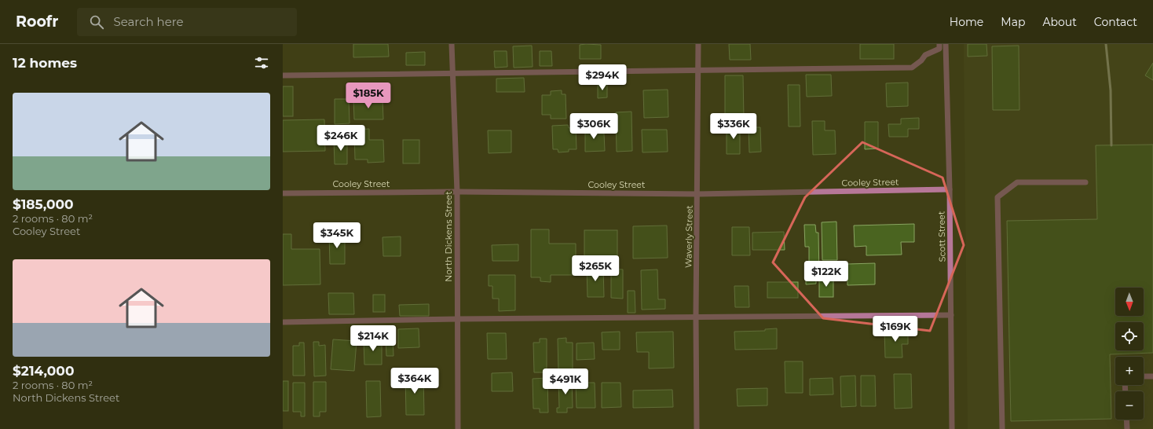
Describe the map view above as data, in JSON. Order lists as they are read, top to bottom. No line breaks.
{"streets":{"street":["Cooley Street","North Dickens Street","Waverly Street","Scott Street"]},"crossings":[["Cooley Street","North Dickens Street"],["Cooley Street","Waverly Street"],["Cooley Street","Scott Street"]],"north":"bottom","page":{"header":"Roofr","search":"Search here","nav":["Home","Map","About","Contact"],"heading":"12 homes","price":["$294K","$185K","$306K","$336K","$246K","$345K","$265K","$122K","$169K","$214K","$364K","$491K"],"list":[{"name":"$185,000","note":"2 rooms · 80 m² · Cooley Street"},{"name":"$214,000","note":"2 rooms · 80 m² · North Dickens Street"}],"map_buttons":["+","−"]}}
